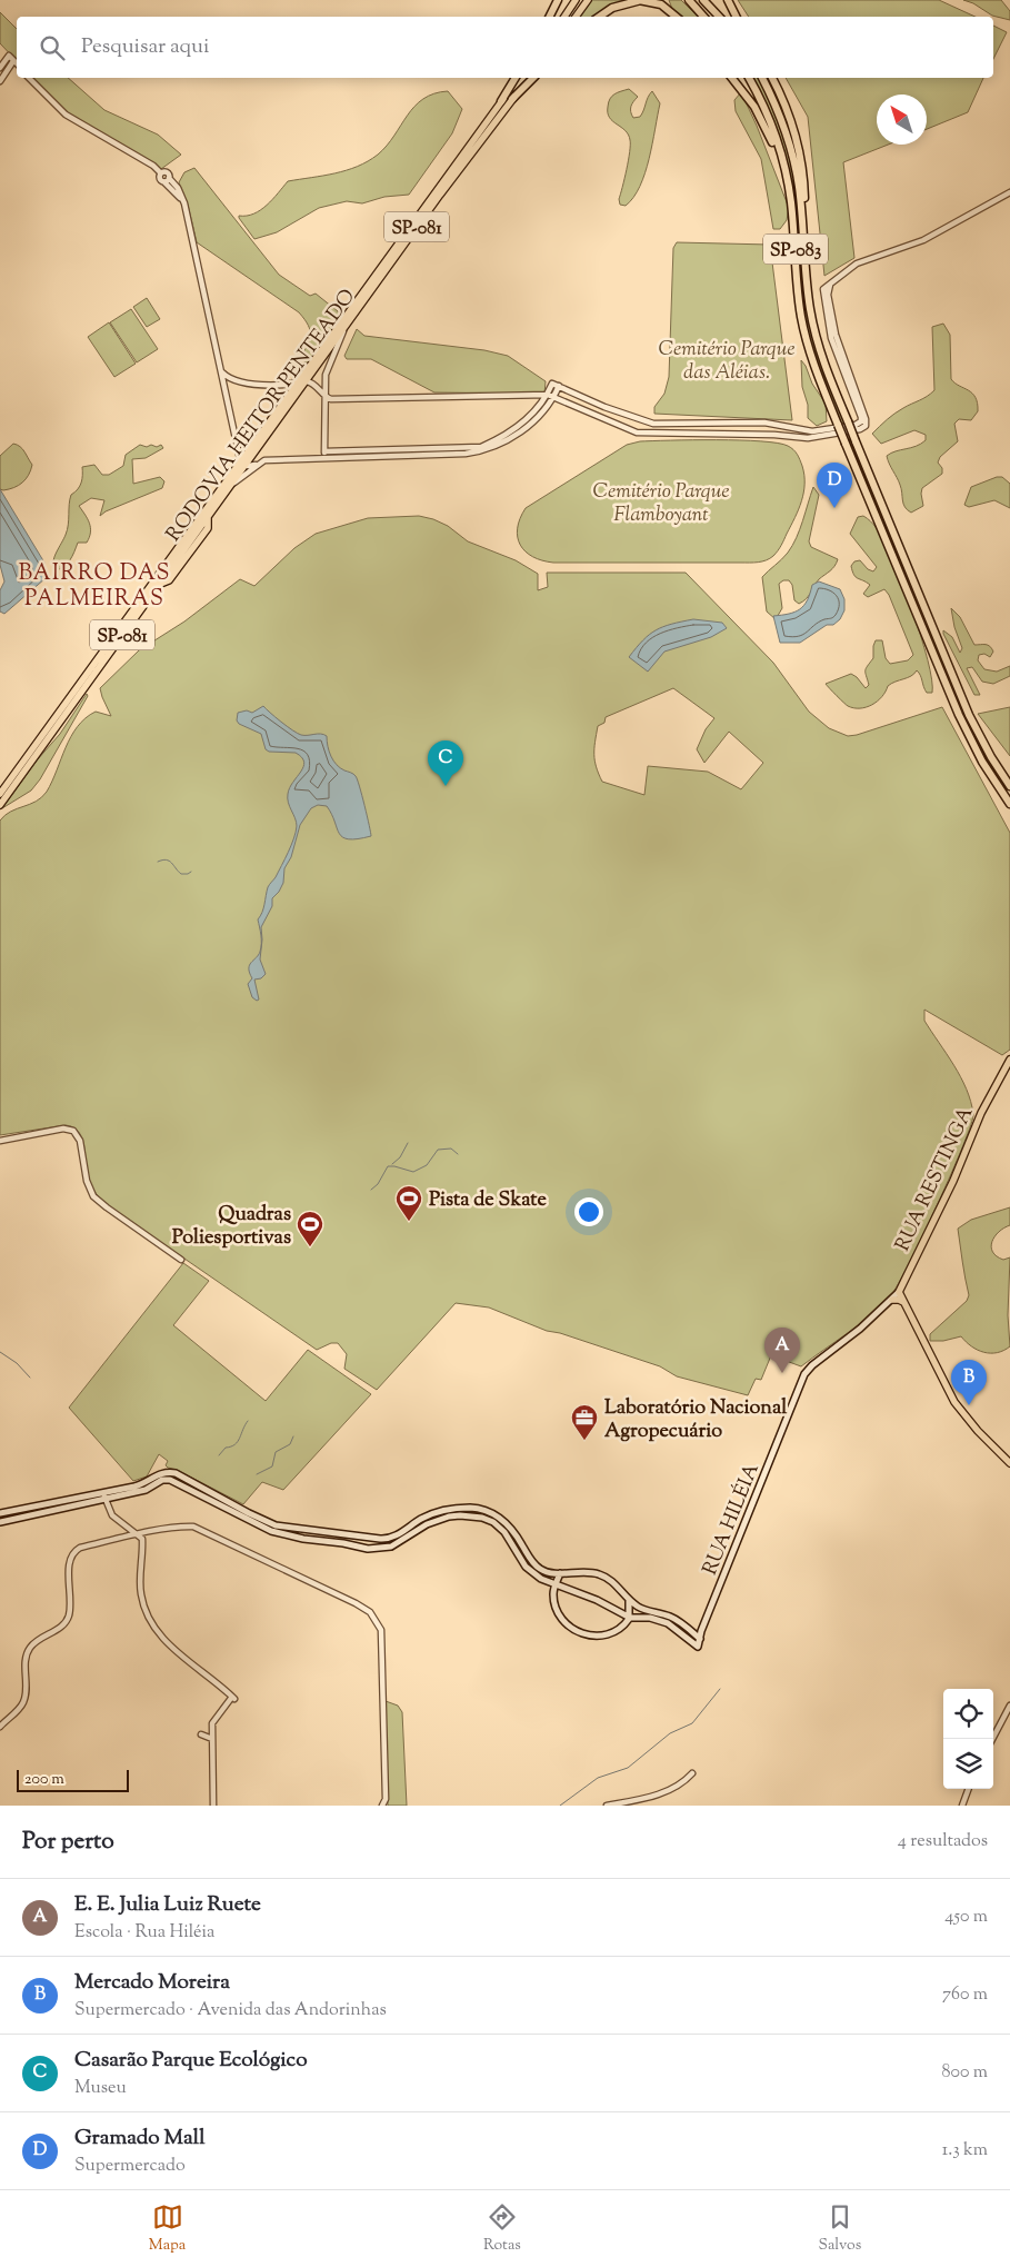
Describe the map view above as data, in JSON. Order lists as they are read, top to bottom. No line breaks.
{"streets":{"highway":["SP-083"],"main road":["SP-081","RODOVIA HEITOR PENTEADO","RUA RESTINGA","RUA HILÉIA"]},"crossings":[["RUA RESTINGA","RUA HILÉIA"]],"districts":["BAIRRO DAS PALMEIRAS"],"parks":["Cemitério Parque das Aléias.","Cemitério Parque Flamboyant"],"places":{"sports":["Pista de Skate","Quadras Poliesportivas"],"office":["Laboratório Nacional Agropecuário"]},"scale_bar":"200 m","north":"top left","page":{"search":"Pesquisar aqui","pins":["D","C","A","B"],"scale":"200 m","heading":["Por perto","4 resultados"],"list":[{"mark":"A","name":"E. E. Julia Luiz Ruete","note":"Escola · Rua Hiléia","value":"450 m"},{"mark":"B","name":"Mercado Moreira","note":"Supermercado · Avenida das Andorinhas","value":"760 m"},{"mark":"C","name":"Casarão Parque Ecológico","note":"Museu","value":"800 m"},{"mark":"D","name":"Gramado Mall","note":"Supermercado","value":"1.3 km"}],"nav":["Mapa","Rotas","Salvos"]}}
